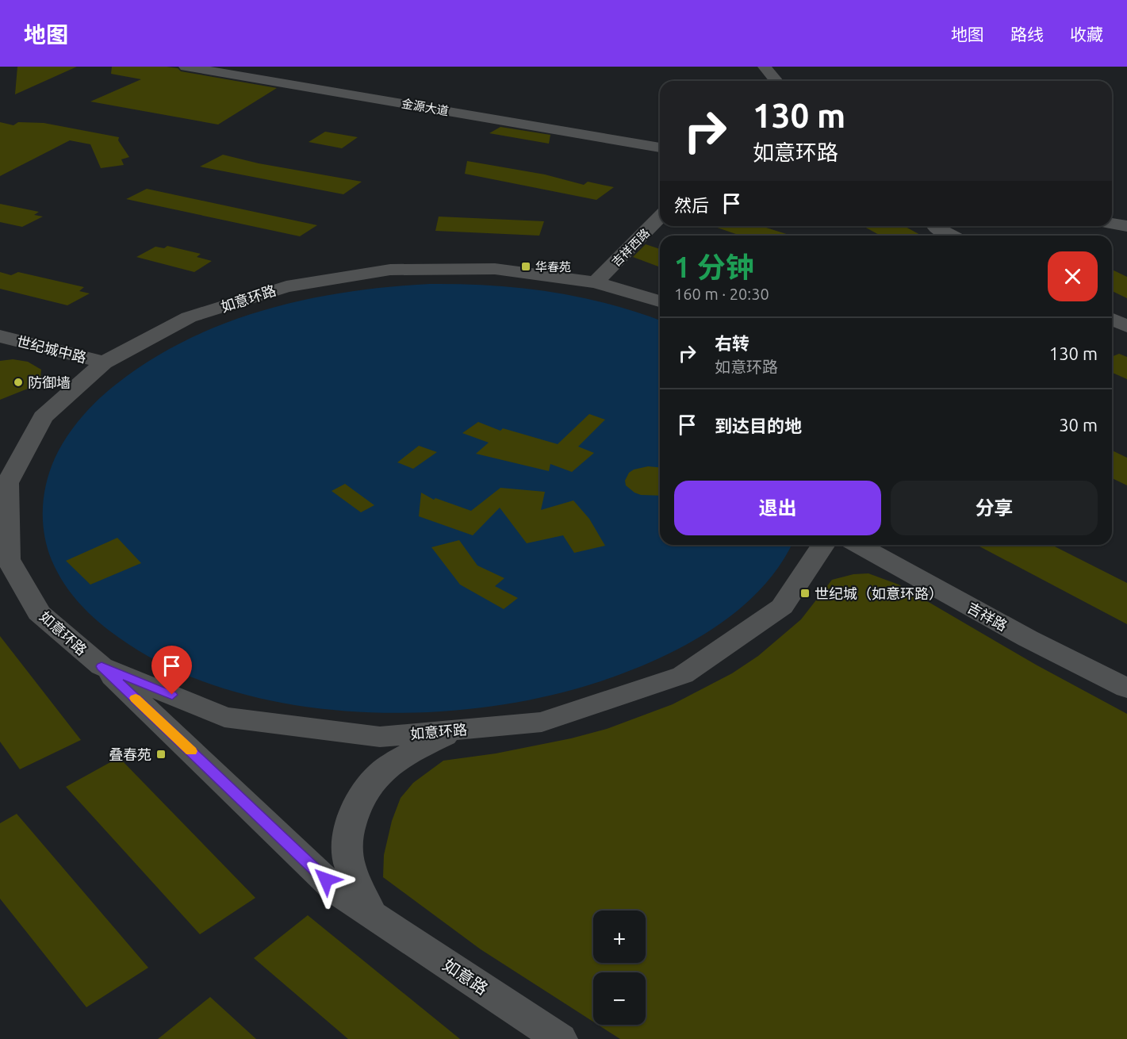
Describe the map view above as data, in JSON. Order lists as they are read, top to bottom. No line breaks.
{"streets":{"street":["金源大道","吉祥西路","如意环路","世纪城中路","吉祥路","如意路"]},"crossings":[["吉祥西路","如意环路"],["如意环路","世纪城中路"],["如意环路","如意路"]],"places":{"transit":["华春苑","世纪城（如意环路）","叠春苑"],"other":["防御墙"]},"page":{"header":"地图","nav":["地图","路线","收藏"],"turn":["130 m","如意环路"],"then":"然后","heading":["1 分钟","160 m · 20:30"],"list":[{"name":"右转","note":"如意环路","value":"130 m"},{"name":"到达目的地","value":"30 m"}],"buttons":["退出","分享"],"map_buttons":["+","−"]}}
